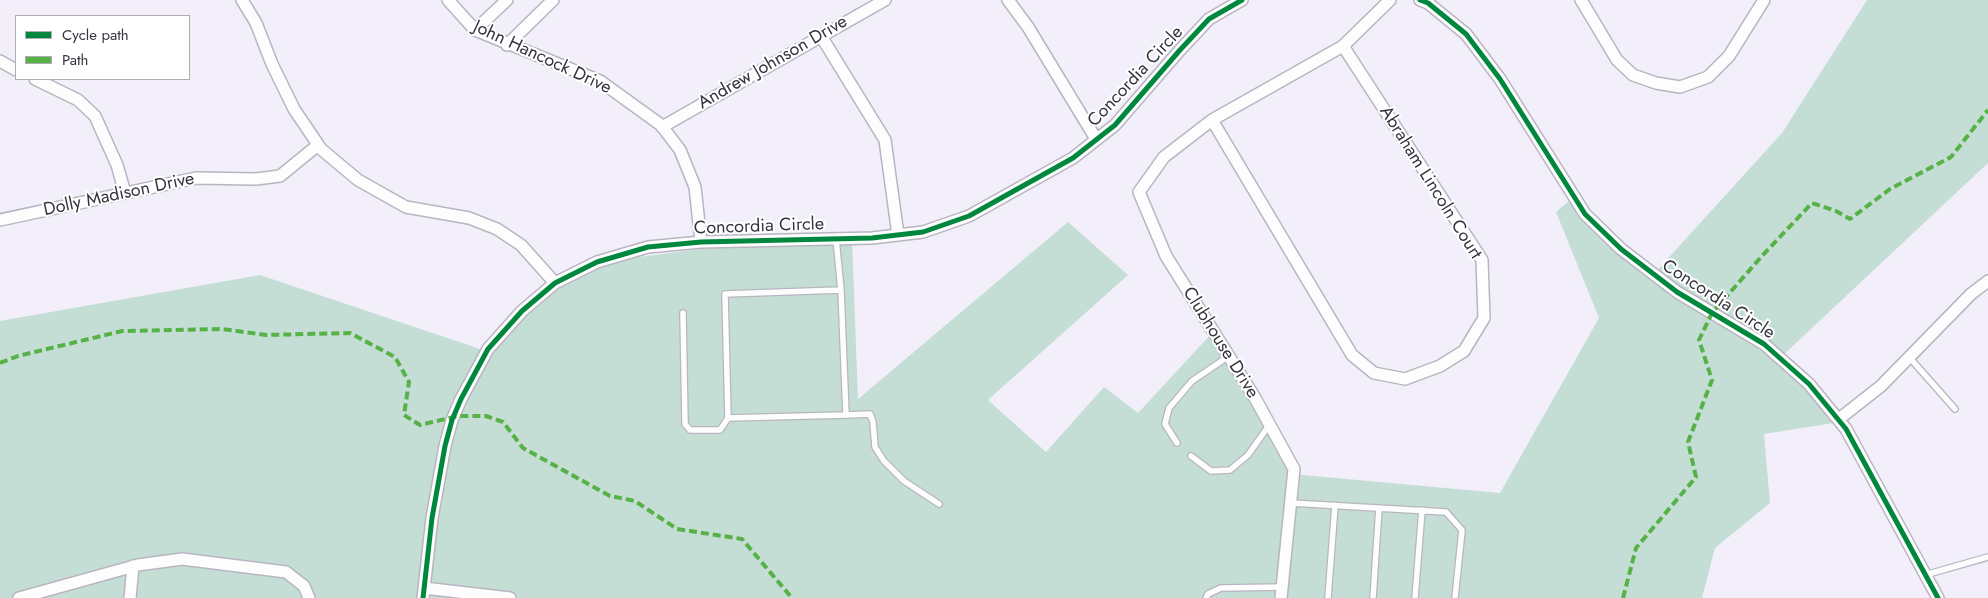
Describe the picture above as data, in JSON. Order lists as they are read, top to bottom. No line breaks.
{"streets":{"street":["John Hancock Drive","Andrew Johnson Drive","Concordia Circle","Abraham Lincoln Court","Dolly Madison Drive","Clubhouse Drive"]},"crossings":[["John Hancock Drive","Andrew Johnson Drive"],["John Hancock Drive","Concordia Circle"],["Abraham Lincoln Court","Clubhouse Drive"]],"legend":["Cycle path","Path"]}
